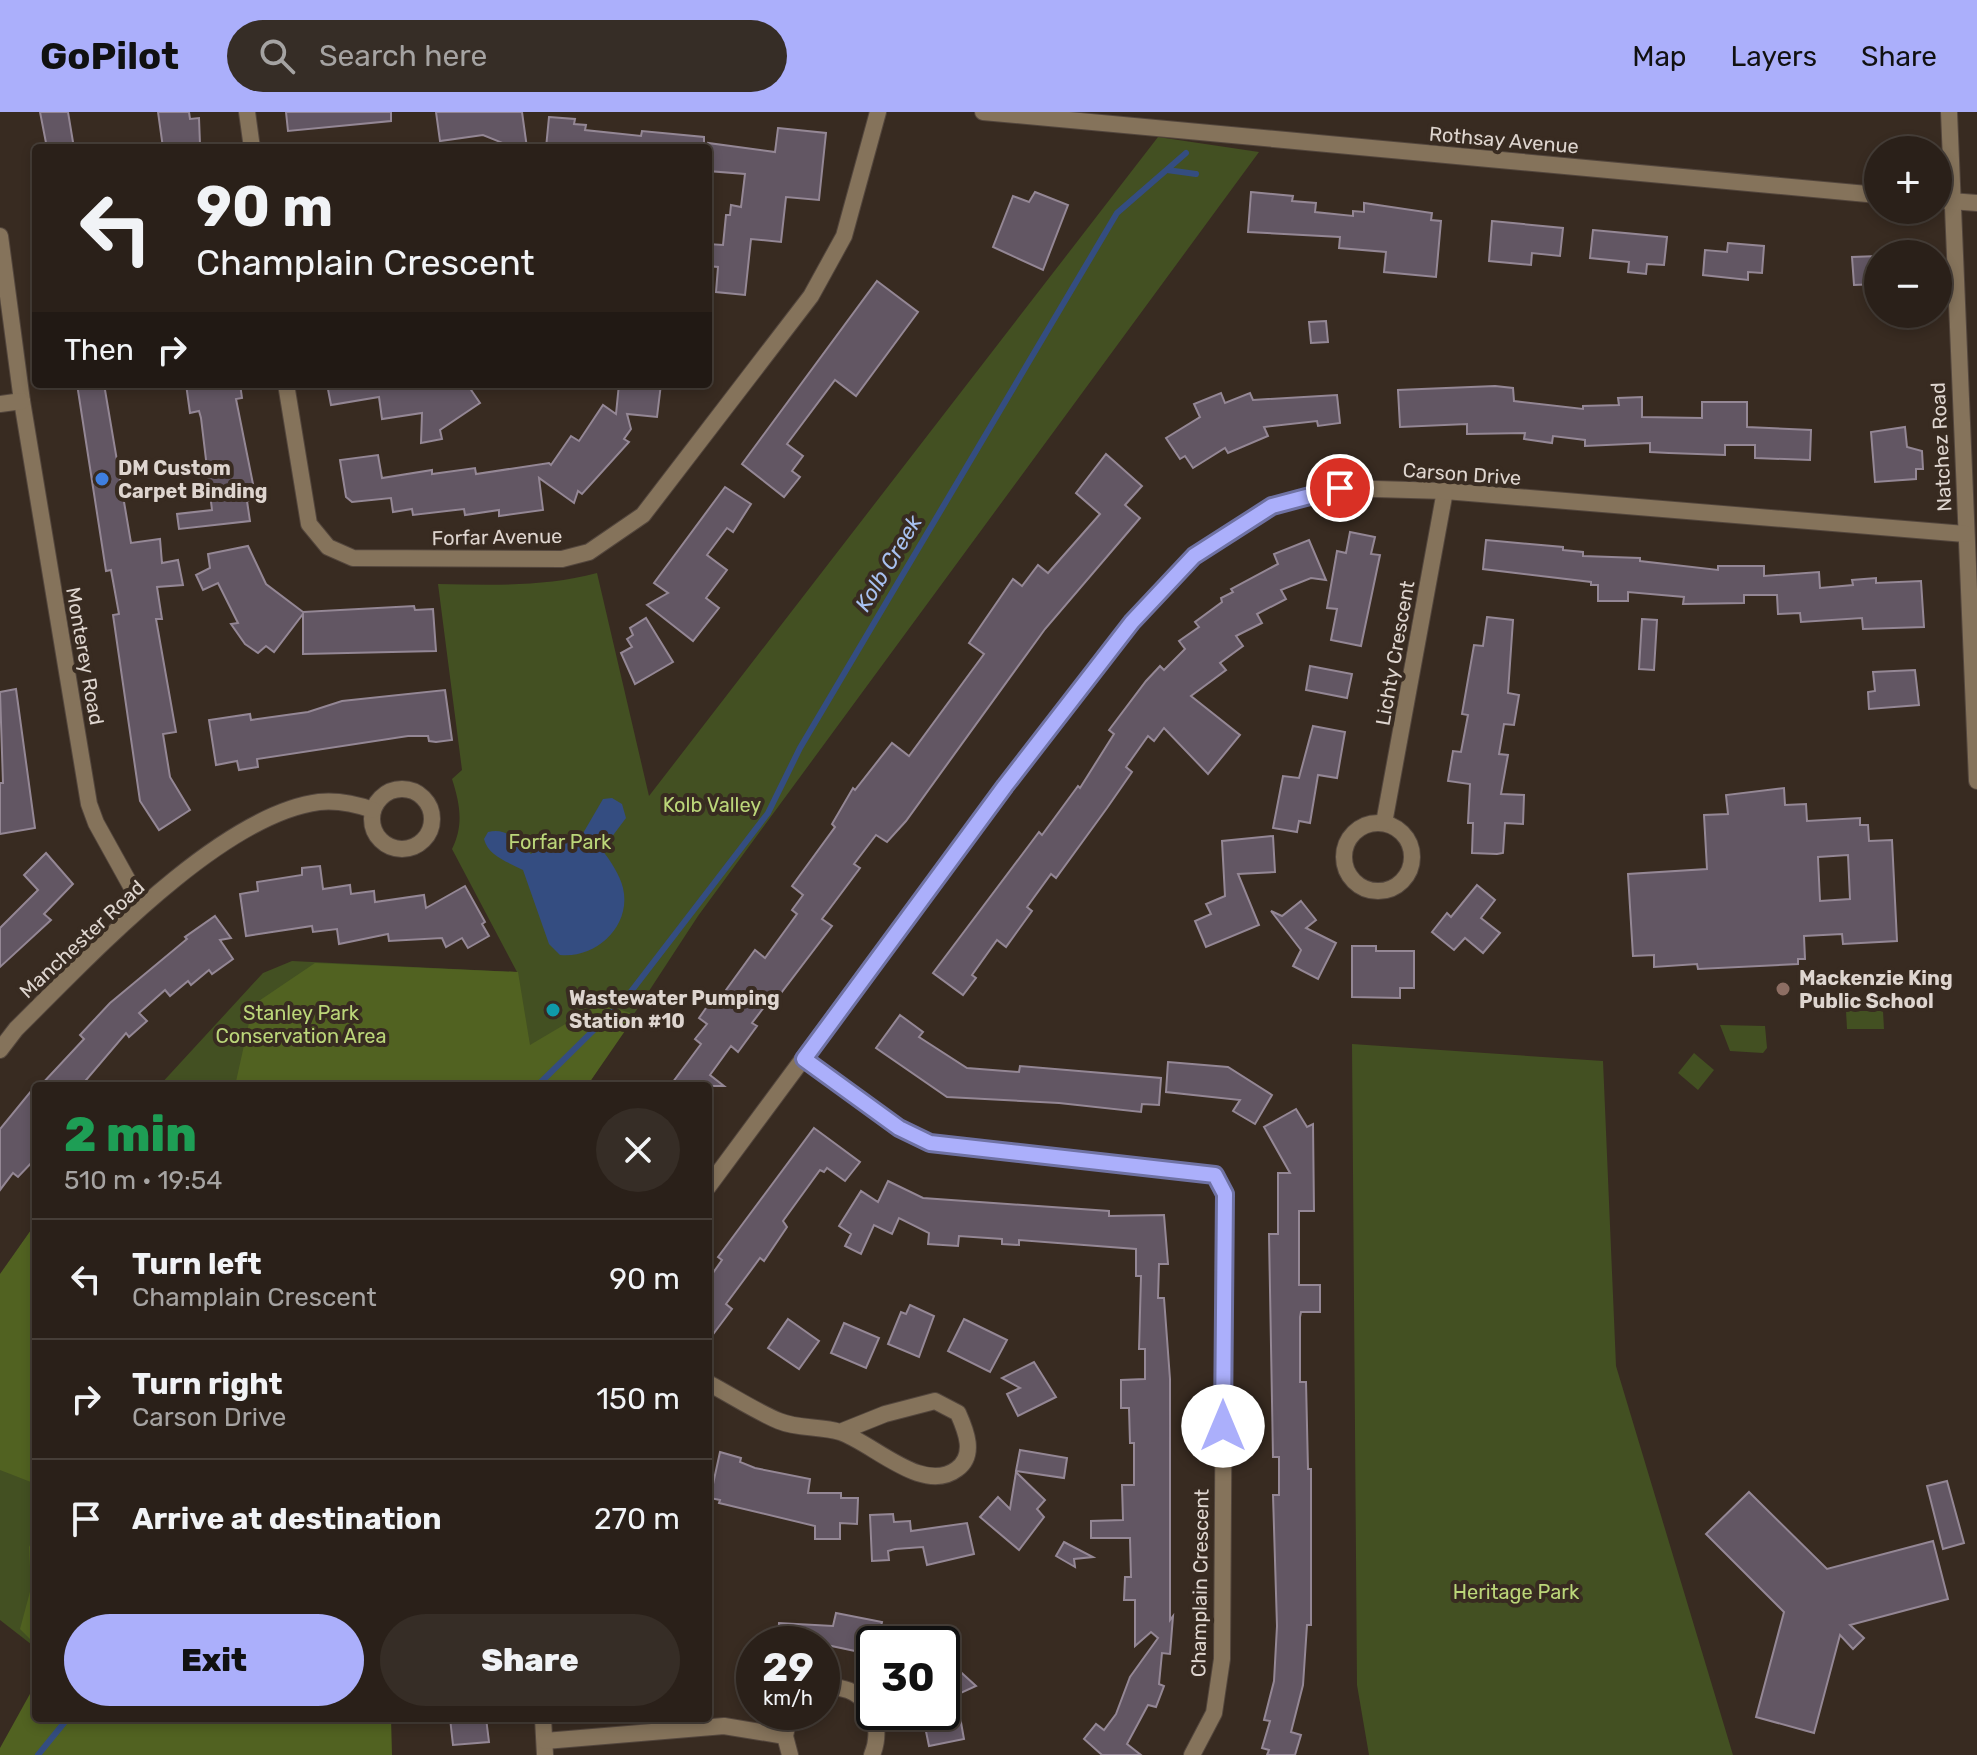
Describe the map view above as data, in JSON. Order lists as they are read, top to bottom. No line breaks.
{"streets":{"street":["Rothsay Avenue","Natchez Road","Carson Drive","Forfar Avenue","Lichty Crescent","Monterey Road","Manchester Road","Champlain Crescent"]},"crossings":[["Natchez Road","Carson Drive"],["Carson Drive","Lichty Crescent"],["Carson Drive","Champlain Crescent"],["Monterey Road","Manchester Road"]],"water":["Kolb Creek"],"parks":["Kolb Valley","Forfar Park","Stanley Park Conservation Area","Heritage Park"],"places":["DM Custom Carpet Binding","Mackenzie King Public School","Wastewater Pumping Station #10"],"page":{"header":"GoPilot","search":"Search here","nav":["Map","Layers","Share"],"map_buttons":["+","−"],"turn":["90 m","Champlain Crescent"],"then":"Then","heading":["2 min","510 m · 19:54"],"list":[{"name":"Turn left","note":"Champlain Crescent","value":"90 m"},{"name":"Turn right","note":"Carson Drive","value":"150 m"},{"name":"Arrive at destination","value":"270 m"}],"buttons":["Exit","Share"],"speed":"29 km/h","limit":"30"}}
